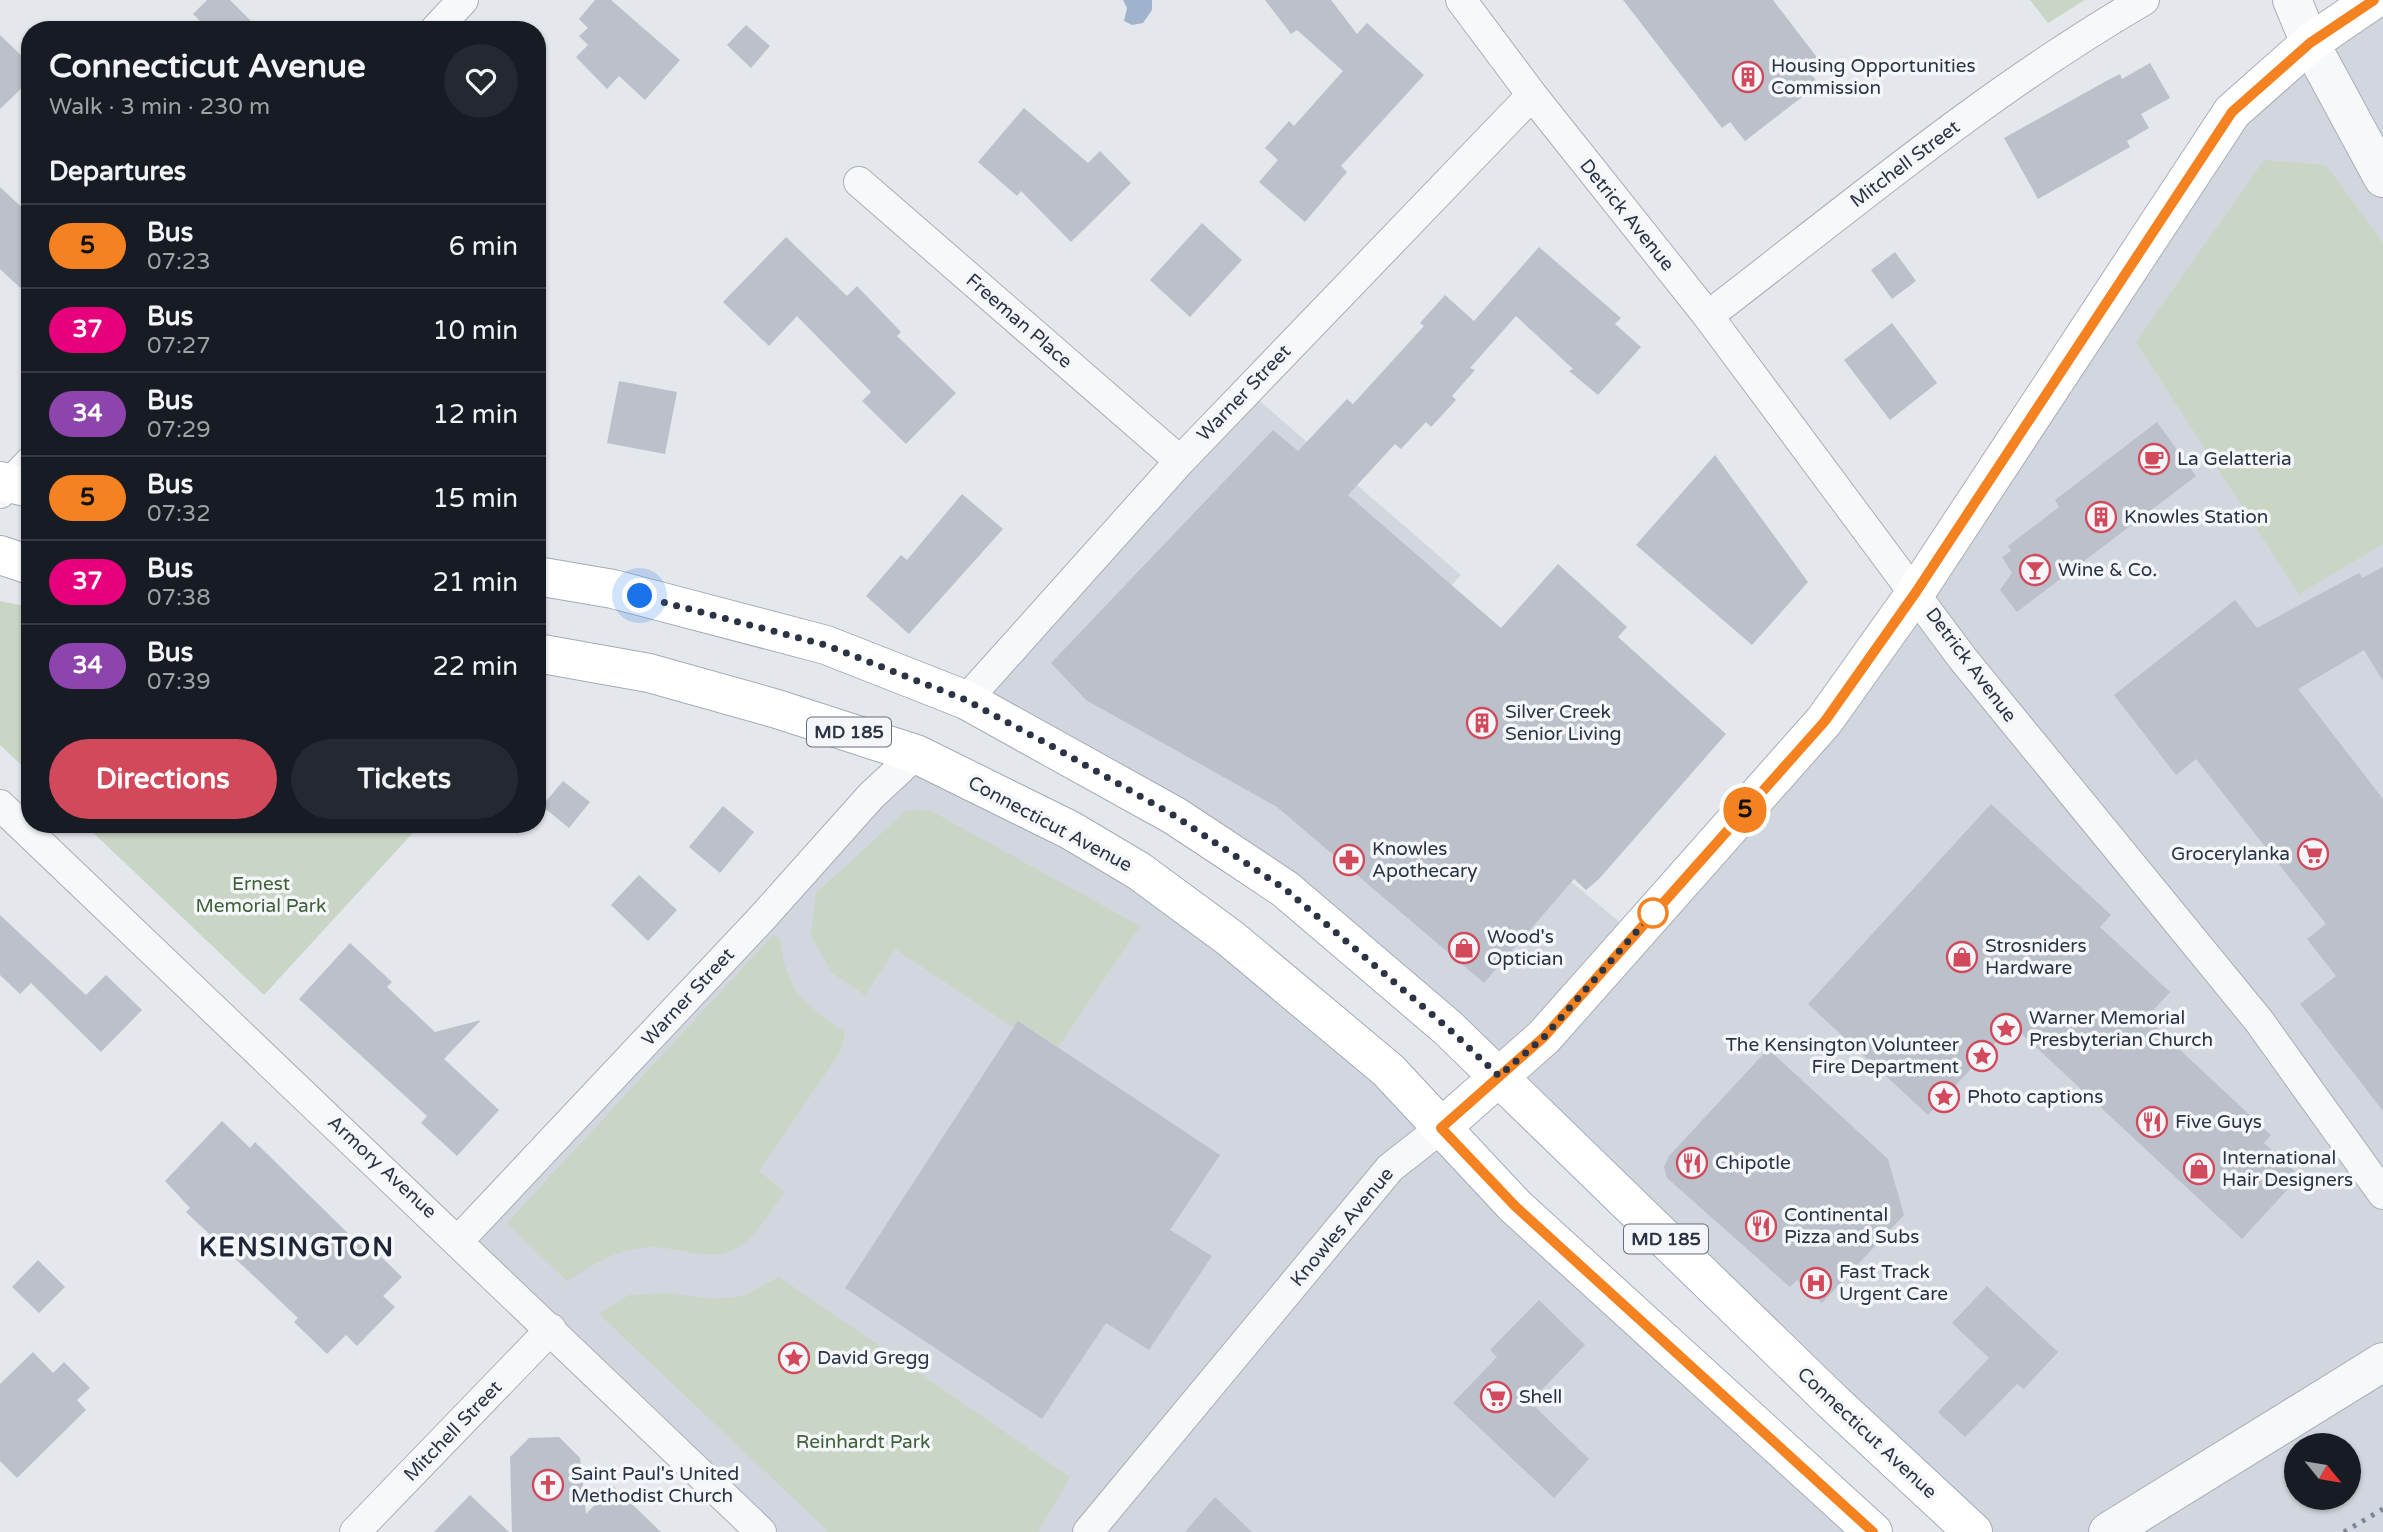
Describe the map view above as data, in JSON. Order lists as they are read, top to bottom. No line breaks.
{"streets":{"main road":["MD 185","Connecticut Avenue","Knowles Avenue"],"street":["Mitchell Street","Detrick Avenue","Freeman Place","Warner Street","Armory Avenue"]},"crossings":[["Mitchell Street","Detrick Avenue"],["Mitchell Street","Armory Avenue"],["Detrick Avenue","Warner Street"],["Detrick Avenue","Knowles Avenue"],["Freeman Place","Warner Street"],["Warner Street","Connecticut Avenue"],["Warner Street","Armory Avenue"],["Connecticut Avenue","Knowles Avenue"]],"districts":["KENSINGTON"],"parks":["Ernest Memorial Park","Reinhardt Park"],"places":{"building":["Housing Opportunities Commission","Knowles Station","Silver Creek Senior Living"],"cafe":["La Gelatteria"],"bar":["Wine & Co."],"supermarket":["Grocerylanka","Shell"],"pharmacy":["Knowles Apothecary"],"shop":["Wood's Optician","Strosniders Hardware","International Hair Designers"],"place":["Warner Memorial Presbyterian Church","The Kensington Volunteer Fire Department","Photo captions","David Gregg"],"restaurant":["Five Guys","Chipotle","Continental Pizza and Subs"],"hospital":["Fast Track Urgent Care"],"church":["Saint Paul's United Methodist Church"]},"lines":["bus line 5"],"north":"bottom right","page":{"on_map":"5","heading":[["Connecticut Avenue","Walk · 3 min · 230 m"],"Departures"],"list":[{"mark":"5","name":"Bus","note":"07:23","value":"6 min"},{"mark":"37","name":"Bus","note":"07:27","value":"10 min"},{"mark":"34","name":"Bus","note":"07:29","value":"12 min"},{"mark":"5","name":"Bus","note":"07:32","value":"15 min"},{"mark":"37","name":"Bus","note":"07:38","value":"21 min"},{"mark":"34","name":"Bus","note":"07:39","value":"22 min"}],"buttons":["Directions","Tickets"]}}
